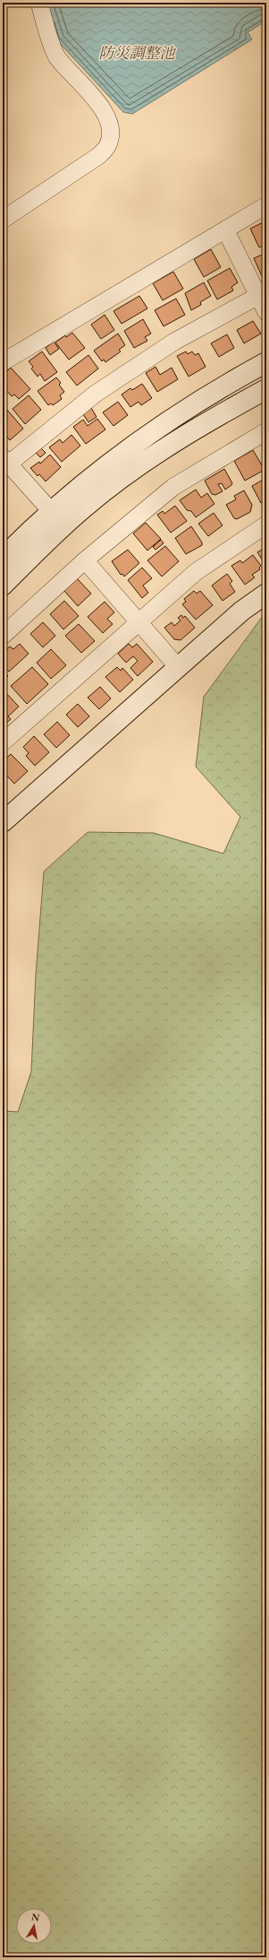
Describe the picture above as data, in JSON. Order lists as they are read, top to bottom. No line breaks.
{"water":["防災調整池"],"north":"top"}
